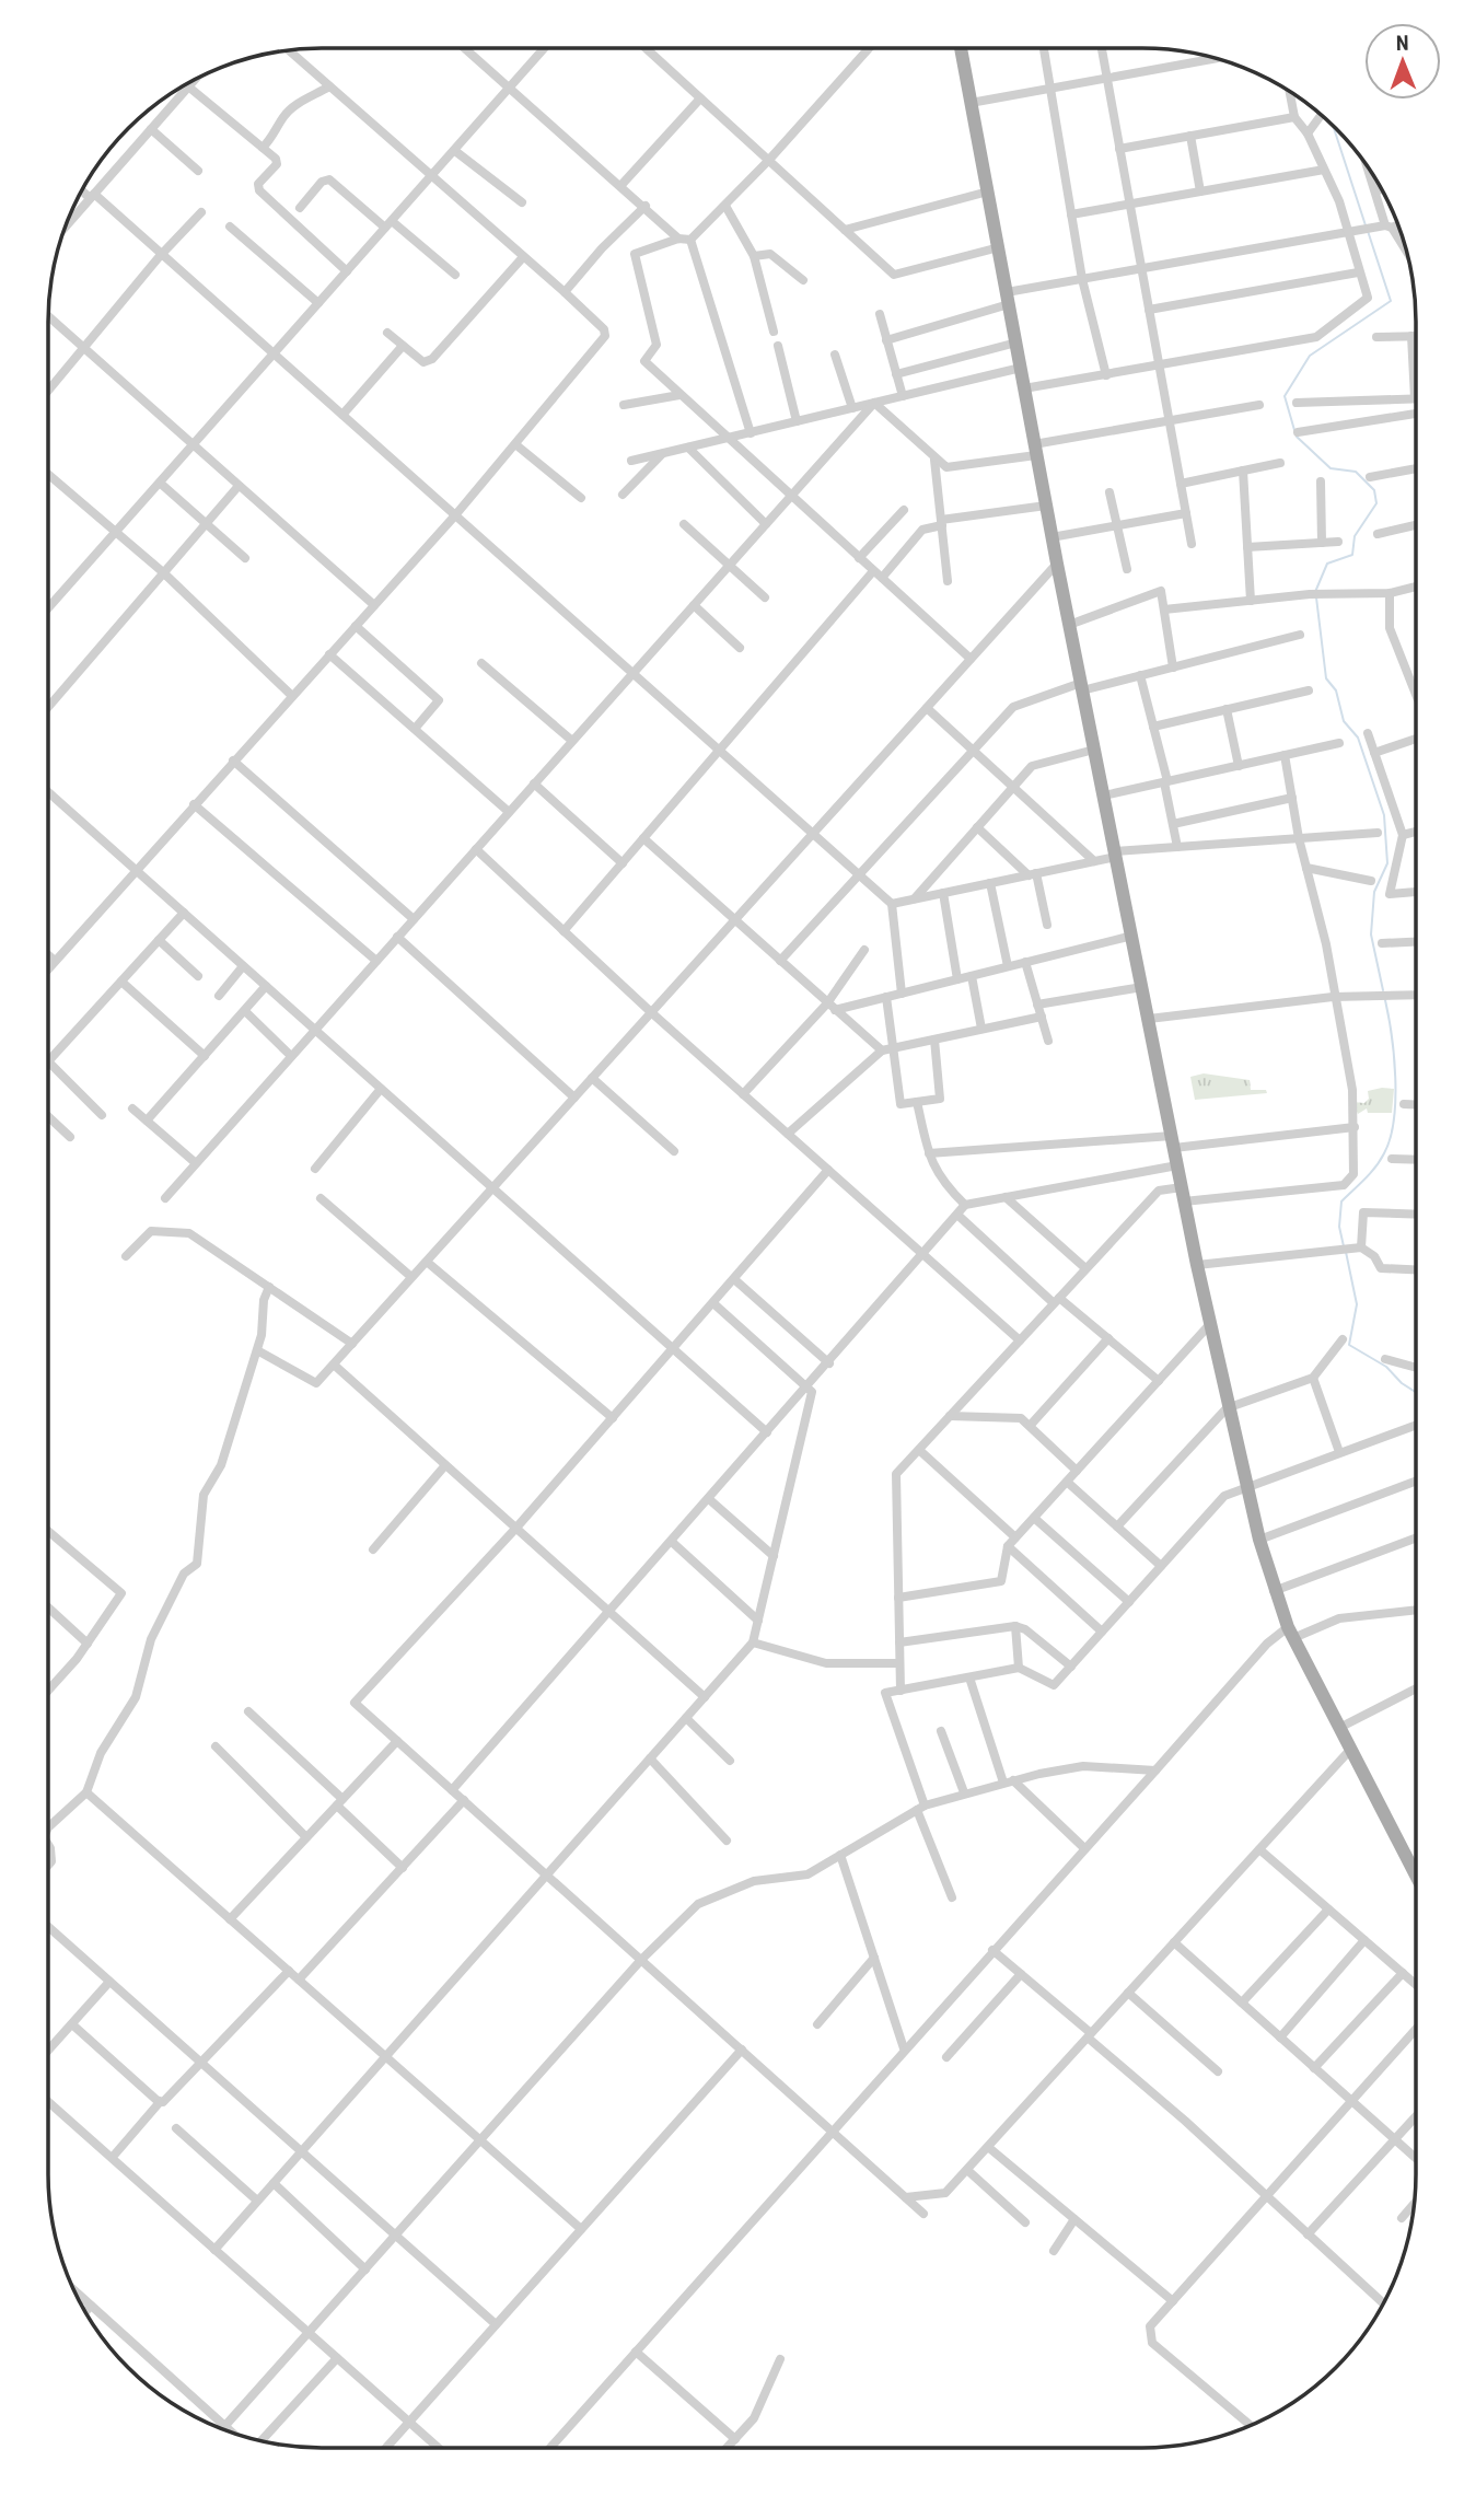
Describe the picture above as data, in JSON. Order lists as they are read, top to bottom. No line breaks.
{"north":"top"}
